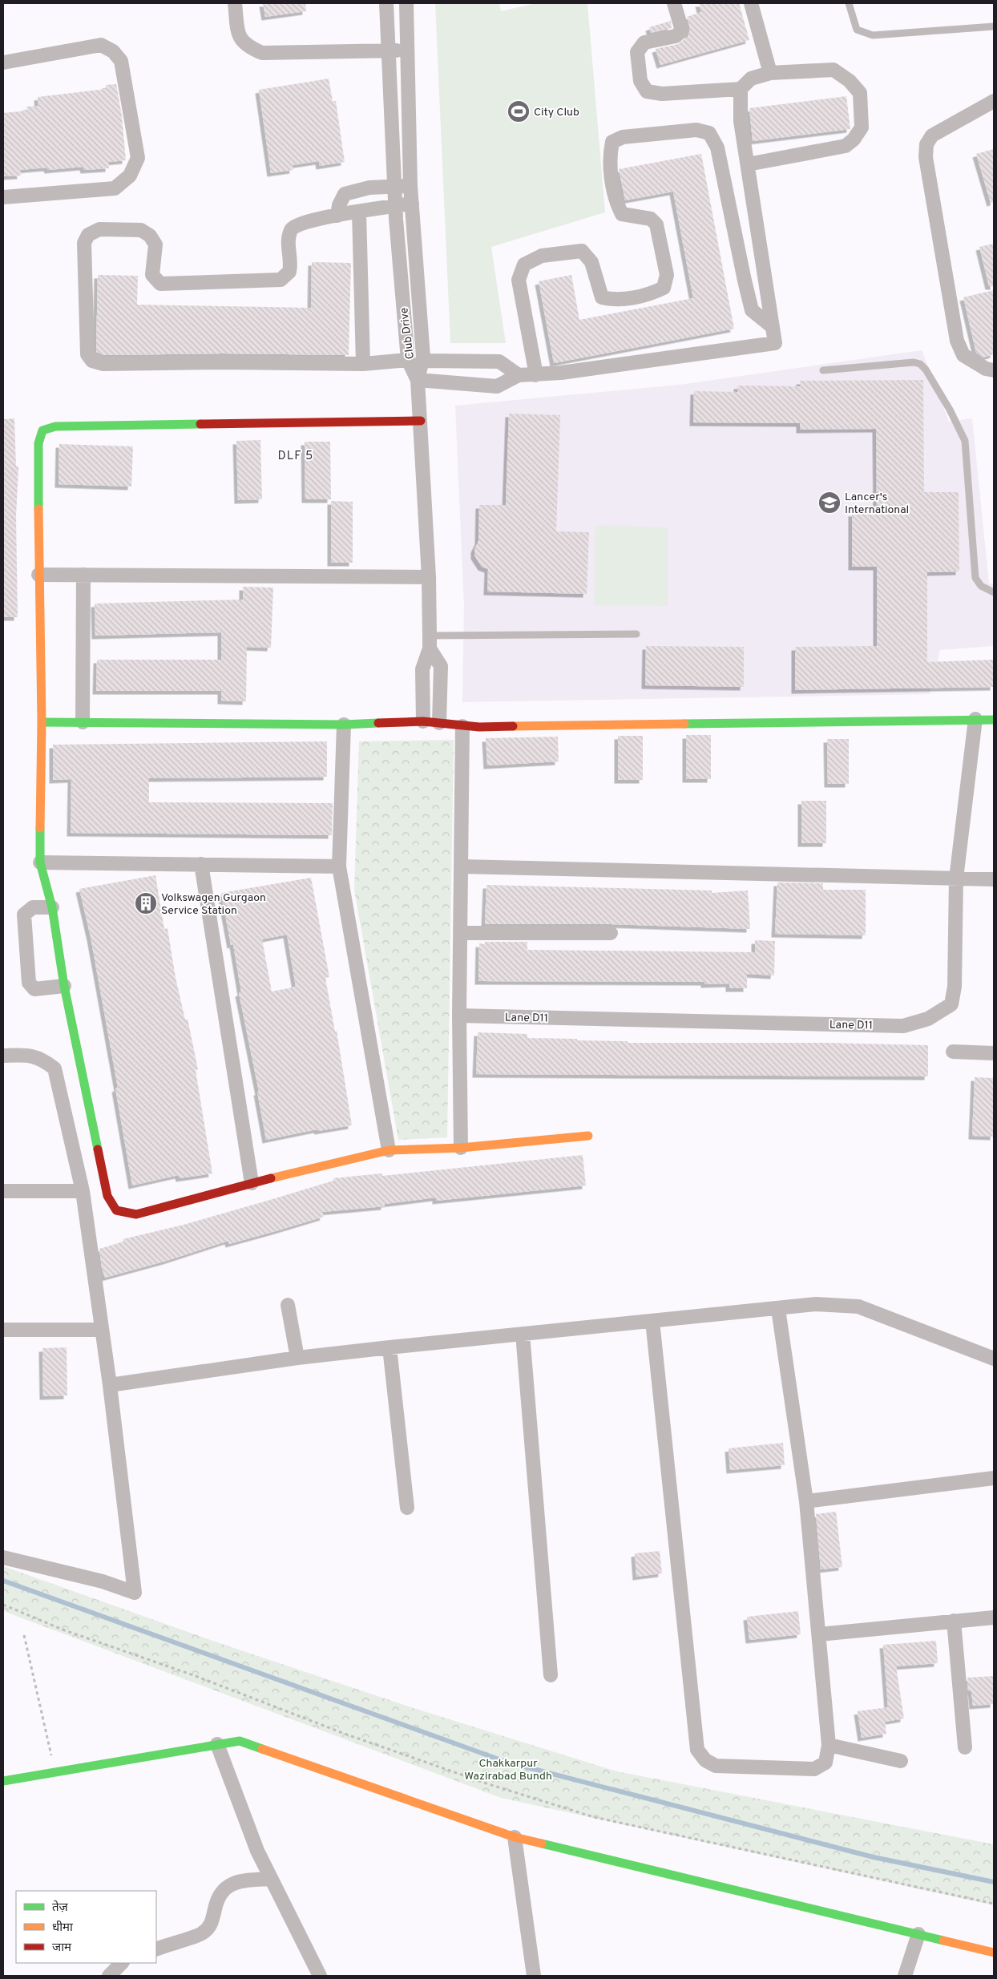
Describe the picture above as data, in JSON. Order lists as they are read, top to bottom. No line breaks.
{"streets":{"street":["Club Drive","Lane D11"]},"districts":["DLF 5"],"parks":["Chakkarpur Wazirabad Bundh"],"places":{"sports":["City Club"],"school or university":["Lancer's International"],"building":["Volkswagen Gurgaon Service Station"]},"legend":["तेज़","धीमा","जाम"]}
